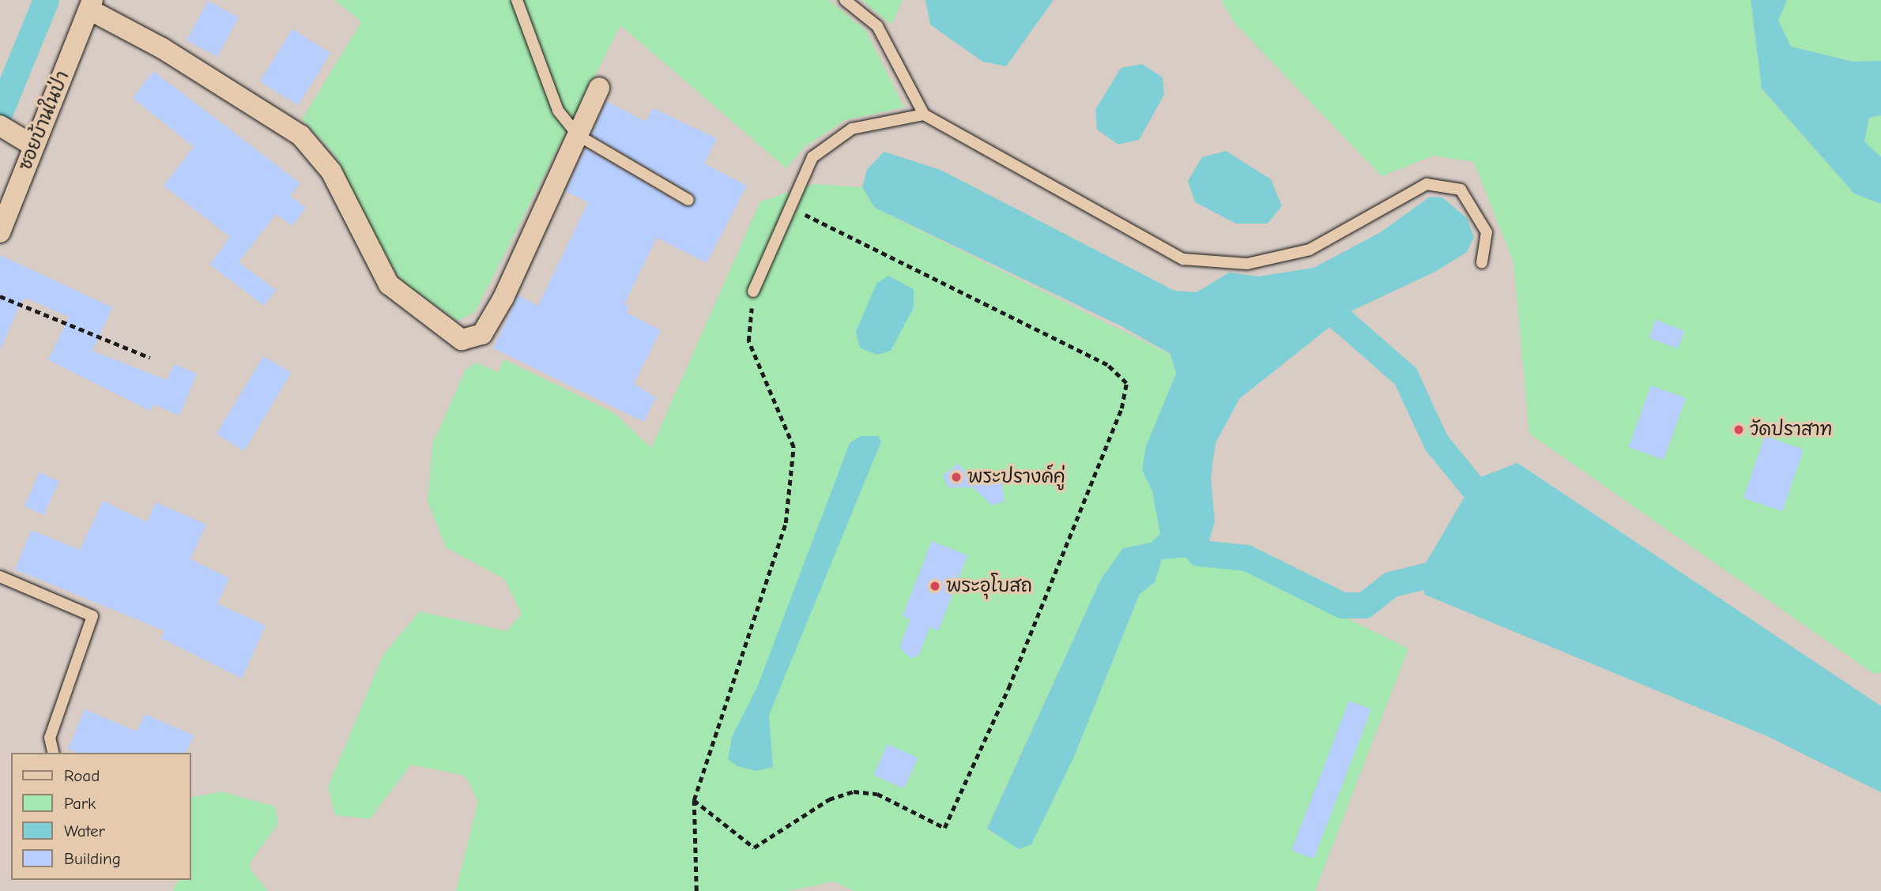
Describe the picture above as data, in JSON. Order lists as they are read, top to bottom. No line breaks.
{"streets":{"street":["ซอยบ้านในป่า"]},"places":["วัดปราสาท","พระปรางค์คู่","พระอุโบสถ"],"legend":["Road","Park","Water","Building"]}
